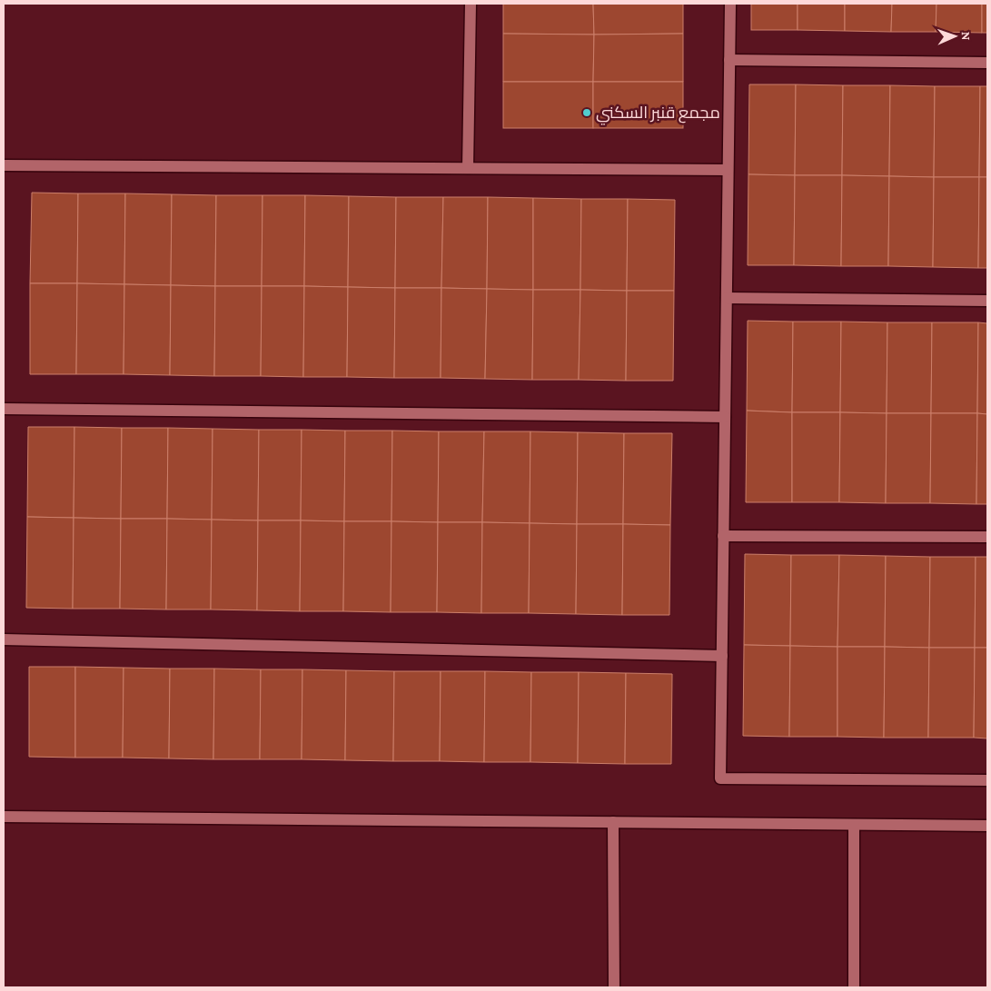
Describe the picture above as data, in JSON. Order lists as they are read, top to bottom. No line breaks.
{"places":["مجمع قنبر السكني"],"north":"right"}
